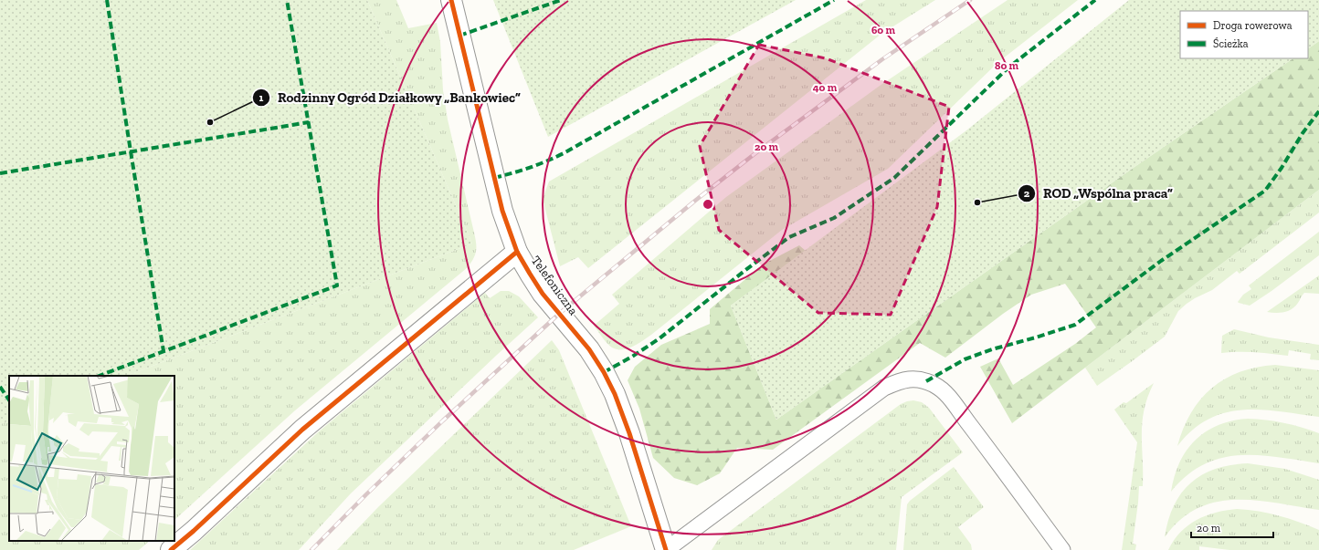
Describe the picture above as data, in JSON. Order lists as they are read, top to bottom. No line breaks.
{"streets":{"street":["Telefoniczna"]},"places":["Rodzinny Ogród Działkowy „Bankowiec”","ROD „Wspólna praca”"],"legend":["Droga rowerowa","Ścieżka"],"scale_bar":"20 m","rings":["60 m","80 m","40 m","20 m"]}
